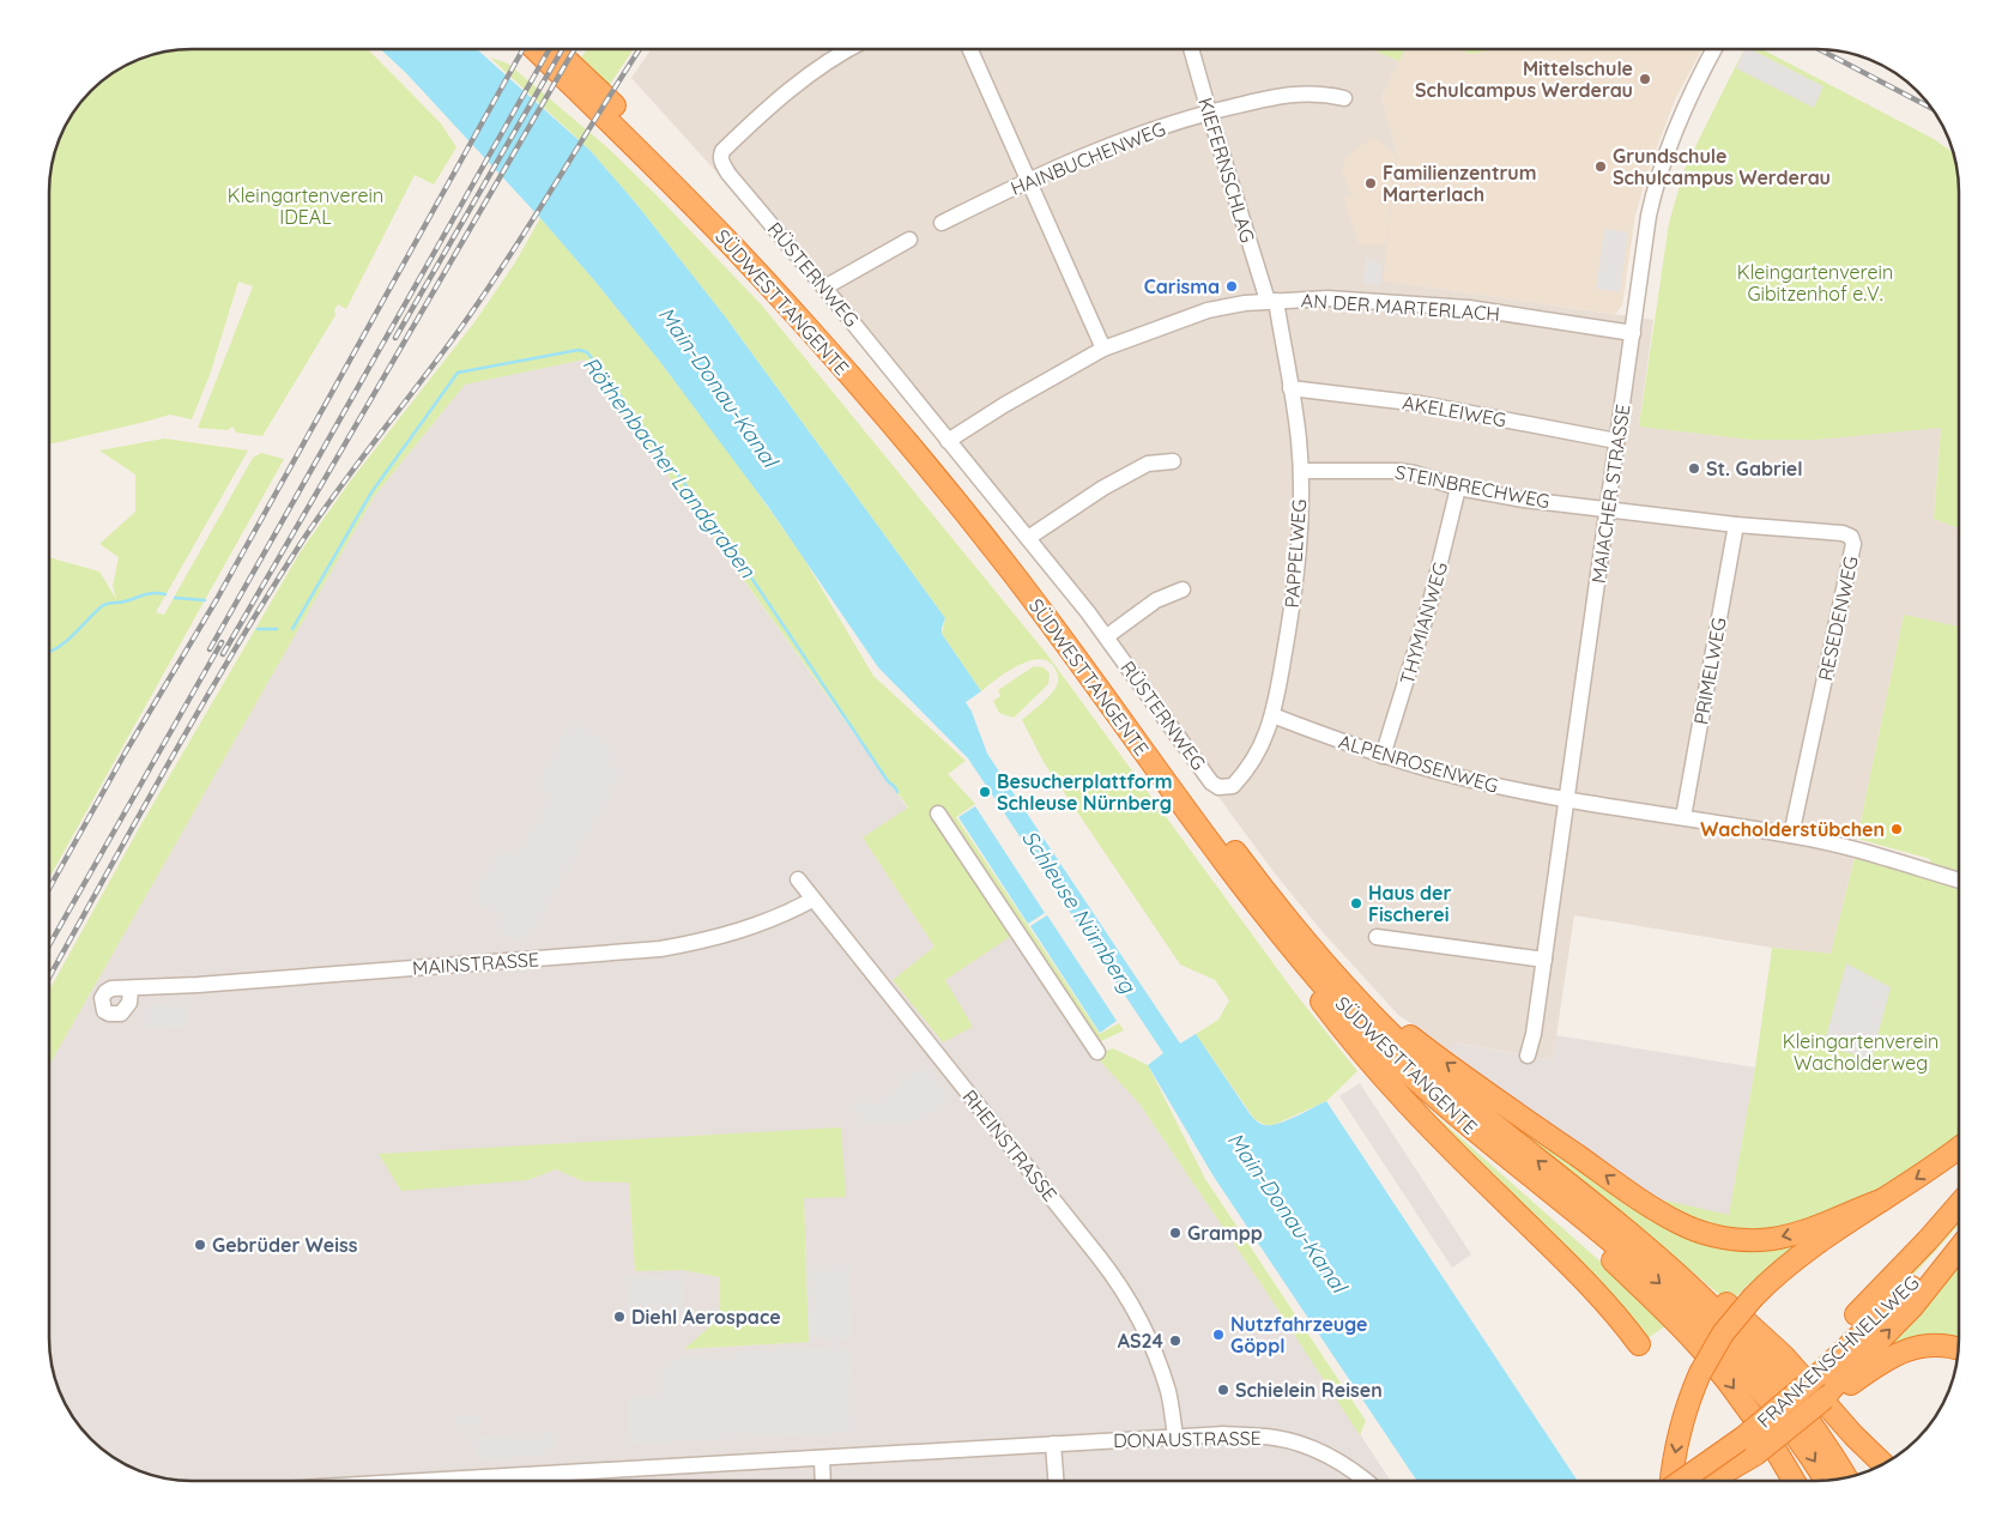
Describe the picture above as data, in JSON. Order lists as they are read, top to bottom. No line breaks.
{"streets":{"highway":["SÜDWESTTANGENTE","FRANKENSCHNELLWEG"],"street":["HAINBUCHENWEG","KIEFERNSCHLAG","RÜSTERNWEG","AN DER MARTERLACH","AKELEIWEG","STEINBRECHWEG","MAIACHER STRASSE","PAPPELWEG","RESEDENWEG","THYMIANWEG","PRIMELWEG","ALPENROSENWEG","MAINSTRASSE","RHEINSTRASSE","DONAUSTRASSE"]},"crossings":[["HAINBUCHENWEG","KIEFERNSCHLAG"],["KIEFERNSCHLAG","AN DER MARTERLACH"],["KIEFERNSCHLAG","PAPPELWEG"],["RÜSTERNWEG","AN DER MARTERLACH"],["RÜSTERNWEG","PAPPELWEG"],["AN DER MARTERLACH","MAIACHER STRASSE"],["AN DER MARTERLACH","PAPPELWEG"],["AKELEIWEG","MAIACHER STRASSE"],["AKELEIWEG","PAPPELWEG"],["STEINBRECHWEG","MAIACHER STRASSE"],["STEINBRECHWEG","PAPPELWEG"],["STEINBRECHWEG","RESEDENWEG"],["STEINBRECHWEG","THYMIANWEG"],["MAIACHER STRASSE","RESEDENWEG"],["MAIACHER STRASSE","ALPENROSENWEG"],["PAPPELWEG","ALPENROSENWEG"],["RESEDENWEG","PRIMELWEG"],["RESEDENWEG","ALPENROSENWEG"],["THYMIANWEG","ALPENROSENWEG"],["PRIMELWEG","ALPENROSENWEG"],["MAINSTRASSE","RHEINSTRASSE"],["RHEINSTRASSE","DONAUSTRASSE"]],"water":["Main-Donau-Kanal","Röthenbacher Landgraben","Schleuse Nürnberg"],"parks":["Kleingartenverein IDEAL","Kleingartenverein Gibitzenhof e.V.","Kleingartenverein Wacholderweg"],"places":["Mittelschule Schulcampus Werderau","Grundschule Schulcampus Werderau","Familienzentrum Marterlach","Carisma","St. Gabriel","Besucherplattform Schleuse Nürnberg","Wacholderstübchen","Haus der Fischerei","Grampp","Gebrüder Weiss","Diehl Aerospace","Nutzfahrzeuge Göppl","AS24","Schielein Reisen"]}
